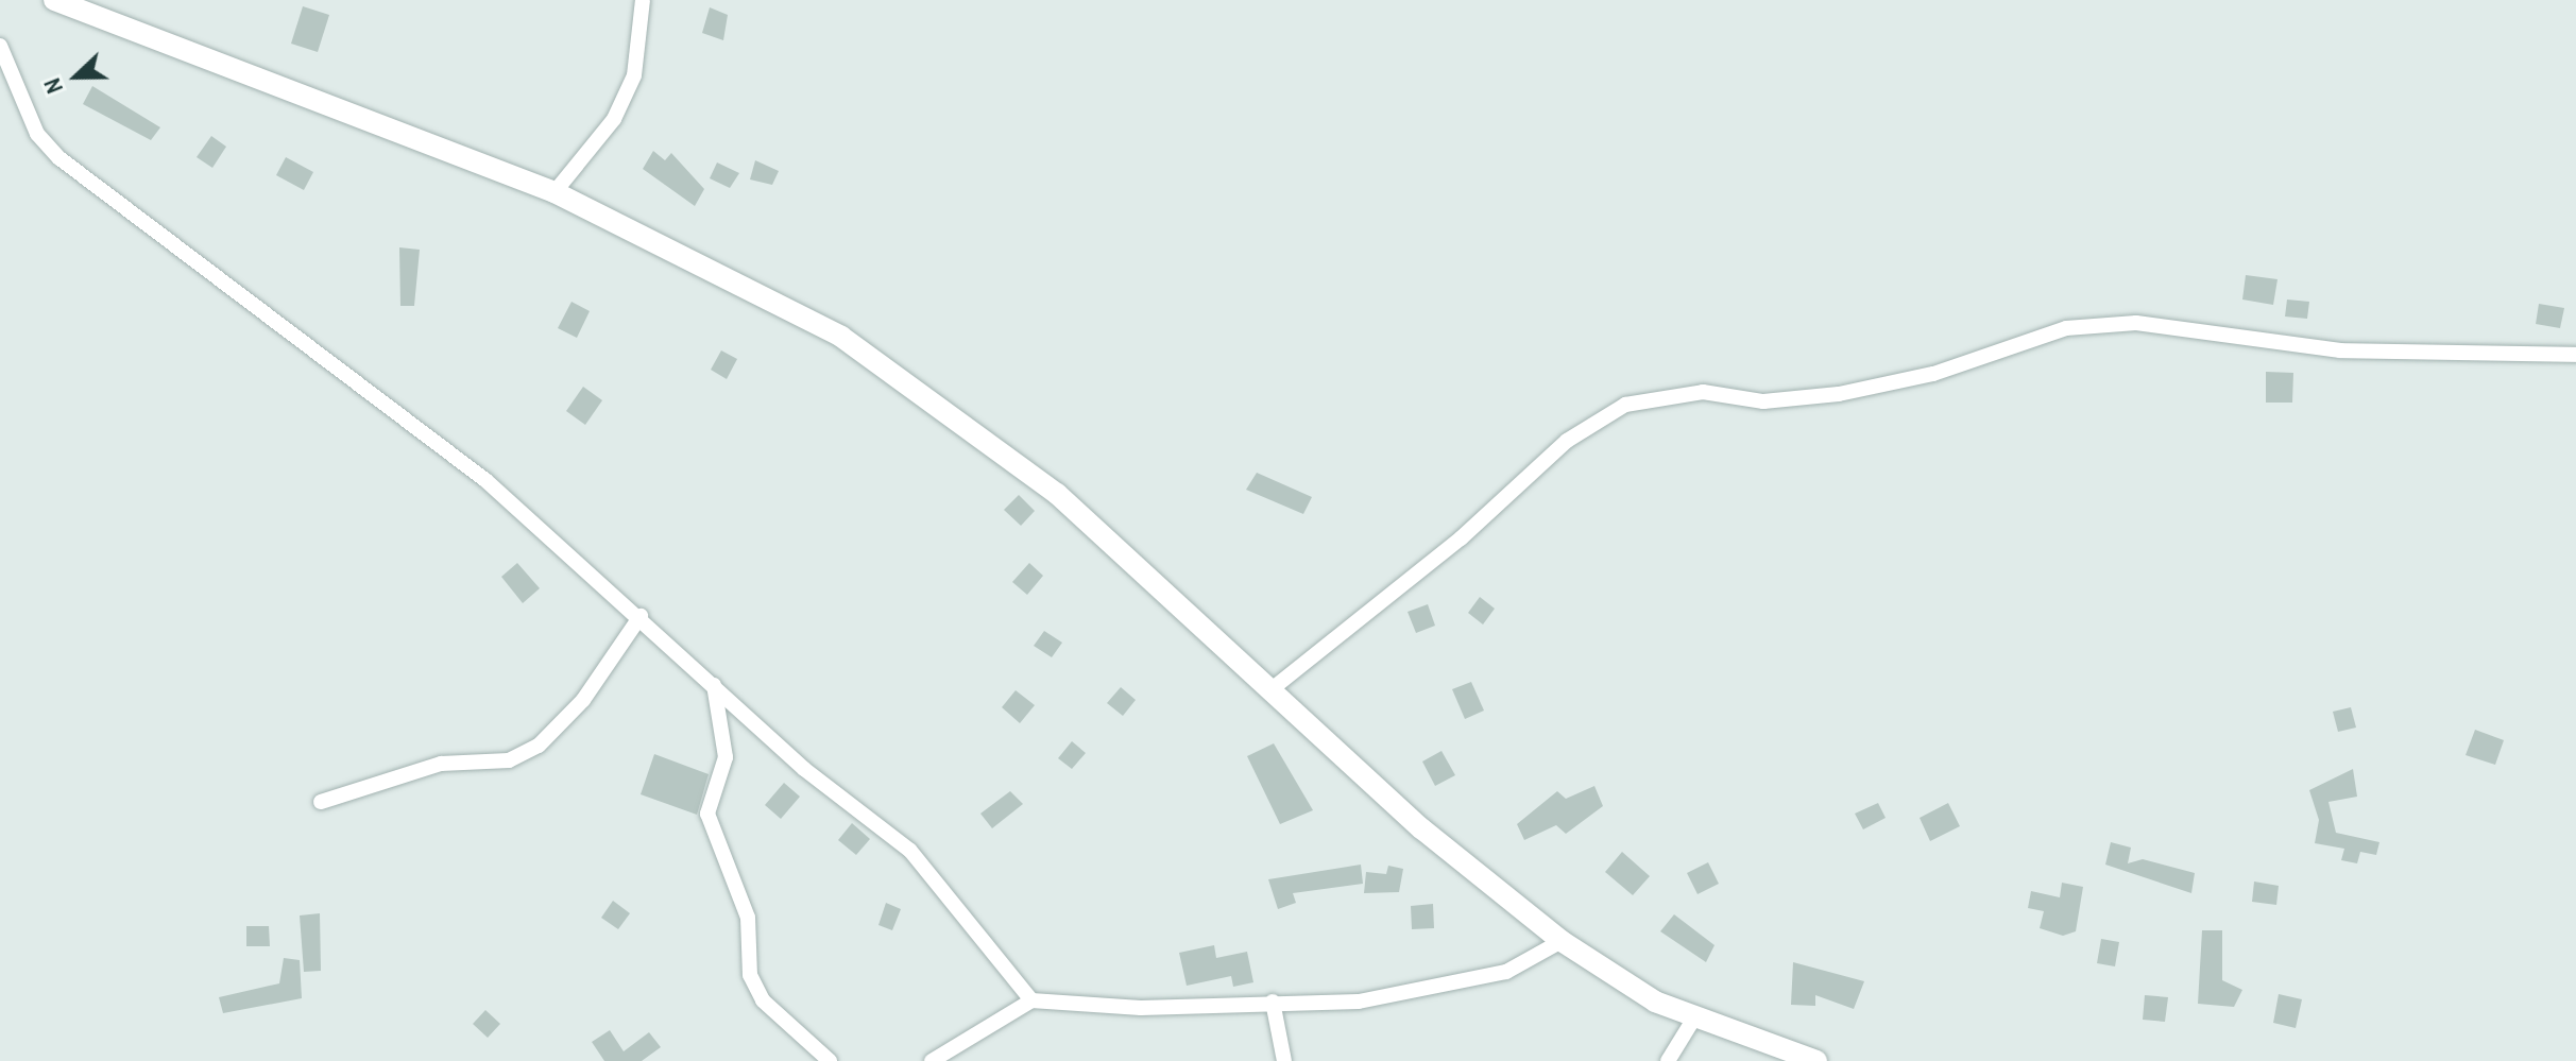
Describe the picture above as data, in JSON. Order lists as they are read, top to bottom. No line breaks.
{"north":"left"}
